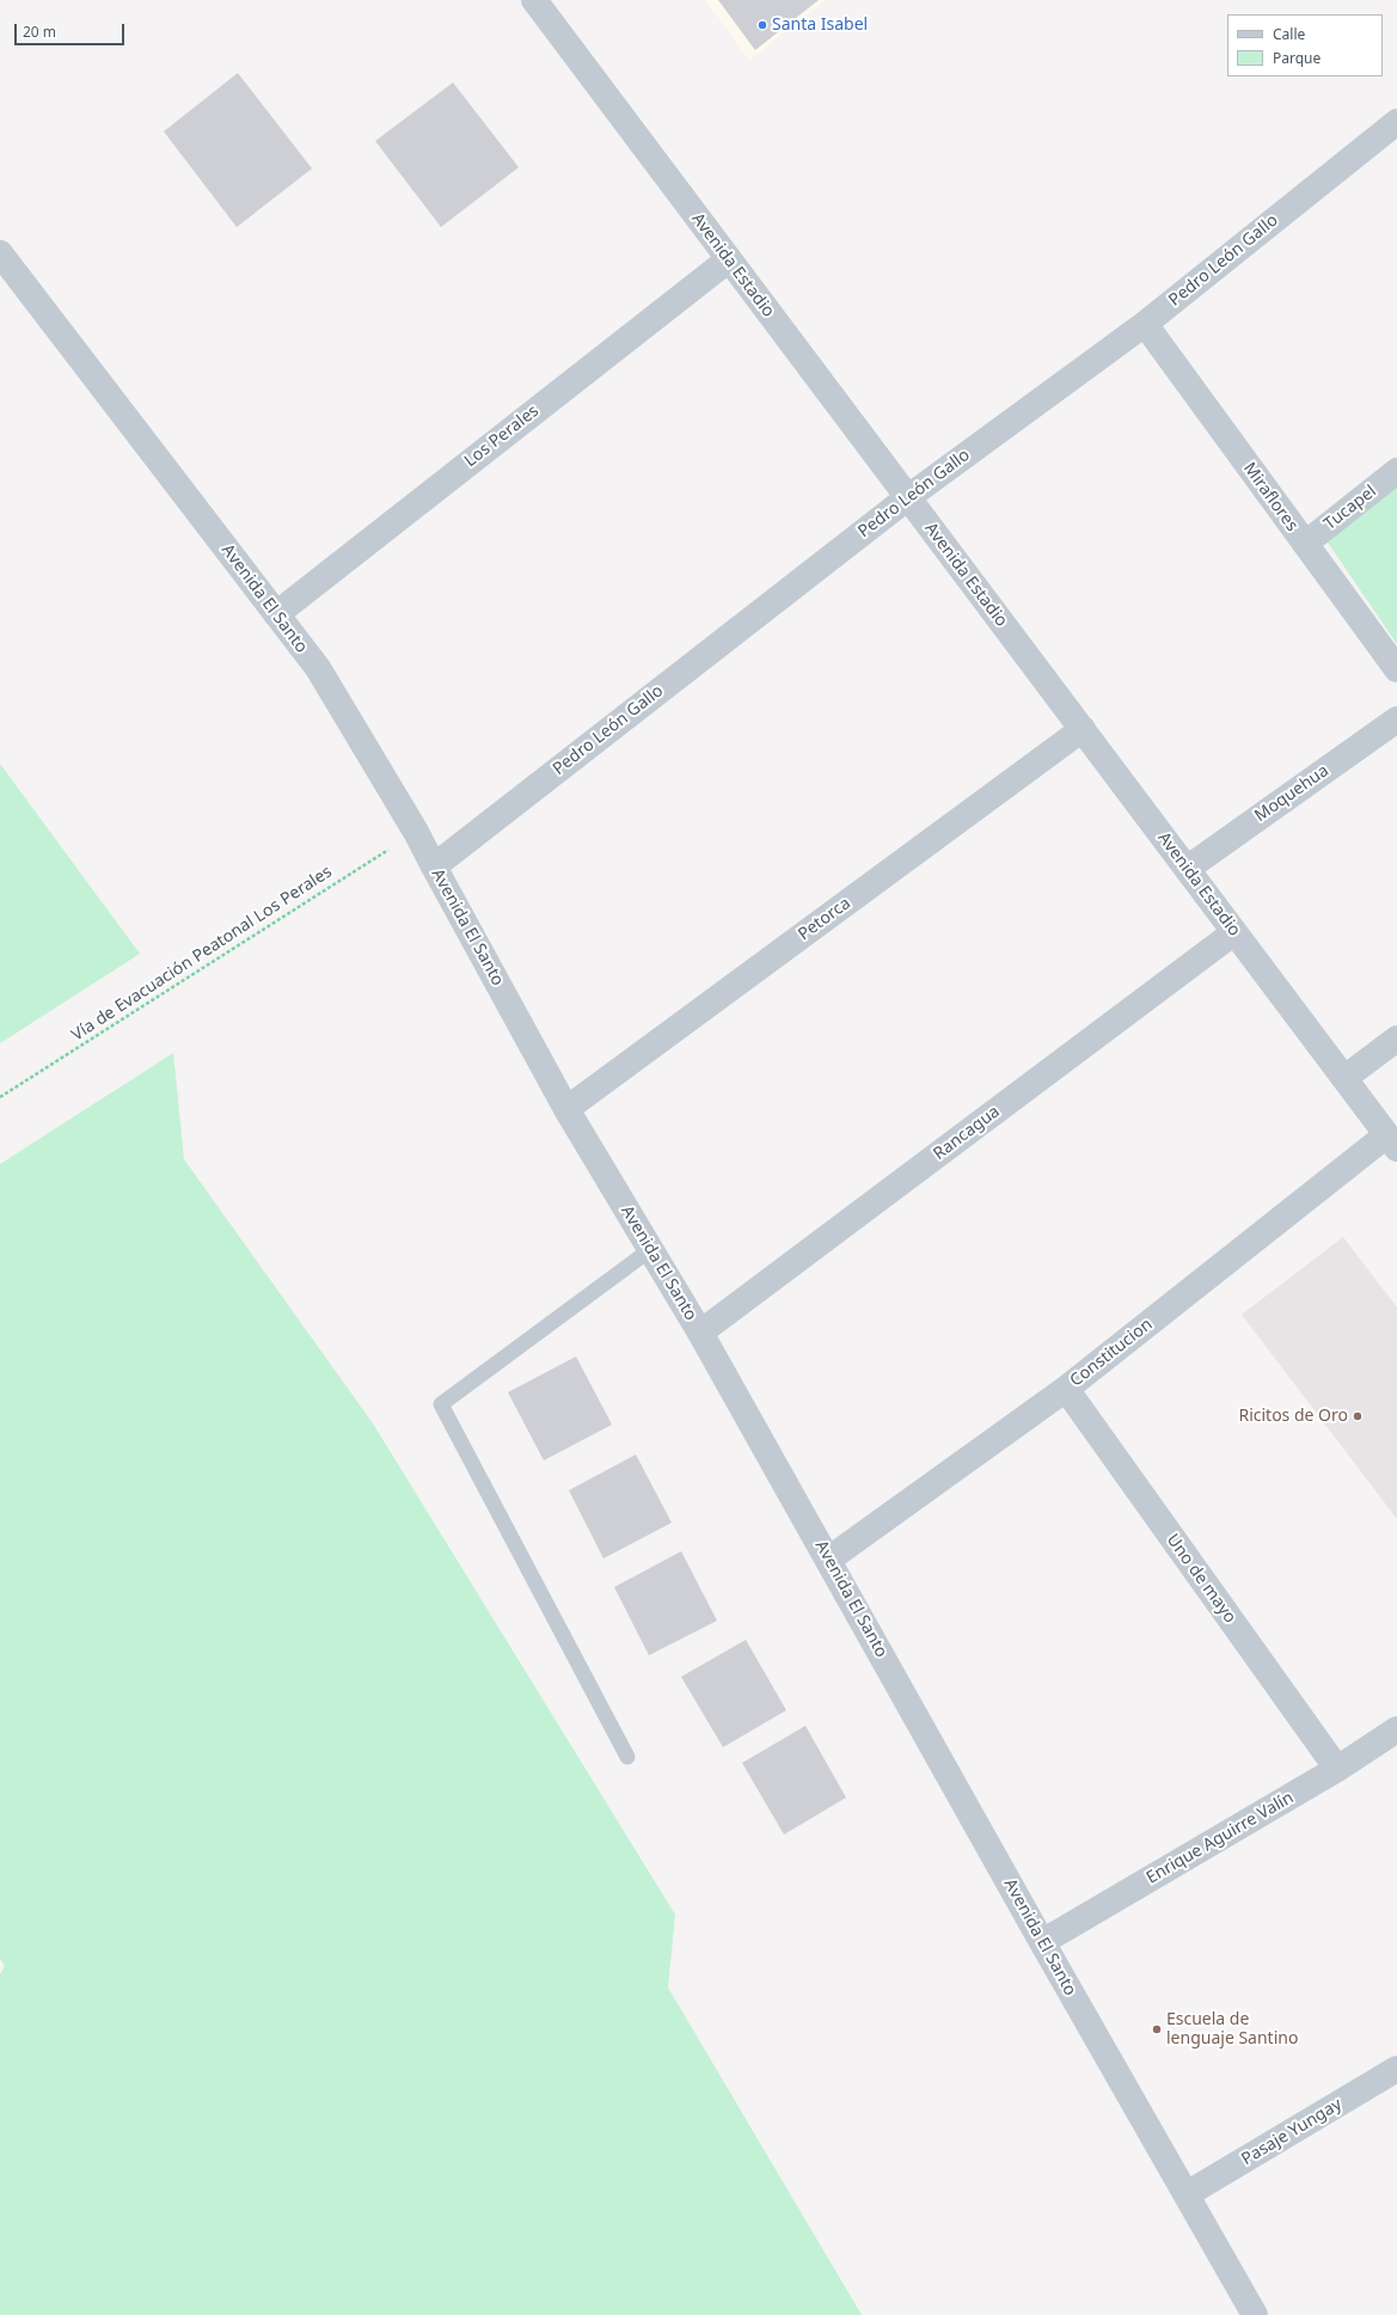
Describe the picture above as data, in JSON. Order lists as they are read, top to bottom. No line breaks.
{"streets":{"street":["Pedro León Gallo","Avenida Estadio","Los Perales","Miraflores","Tucapel","Avenida El Santo","Moquehua","Petorca","Rancagua","Constitucion","Uno de mayo","Enrique Aguirre Valín","Pasaje Yungay"],"path":["Vía de Evacuación Peatonal Los Perales"]},"crossings":[["Pedro León Gallo","Avenida Estadio"],["Pedro León Gallo","Miraflores"],["Pedro León Gallo","Avenida El Santo"],["Avenida Estadio","Los Perales"],["Avenida Estadio","Moquehua"],["Avenida Estadio","Petorca"],["Avenida Estadio","Rancagua"],["Avenida Estadio","Constitucion"],["Los Perales","Avenida El Santo"],["Miraflores","Tucapel"],["Avenida El Santo","Petorca"],["Avenida El Santo","Vía de Evacuación Peatonal Los Perales"],["Avenida El Santo","Rancagua"],["Avenida El Santo","Constitucion"],["Avenida El Santo","Enrique Aguirre Valín"],["Avenida El Santo","Pasaje Yungay"],["Constitucion","Uno de mayo"],["Uno de mayo","Enrique Aguirre Valín"]],"places":["Santa Isabel","Ricitos de Oro","Escuela de lenguaje Santino"],"legend":["Calle","Parque"],"scale_bar":"20 m"}
